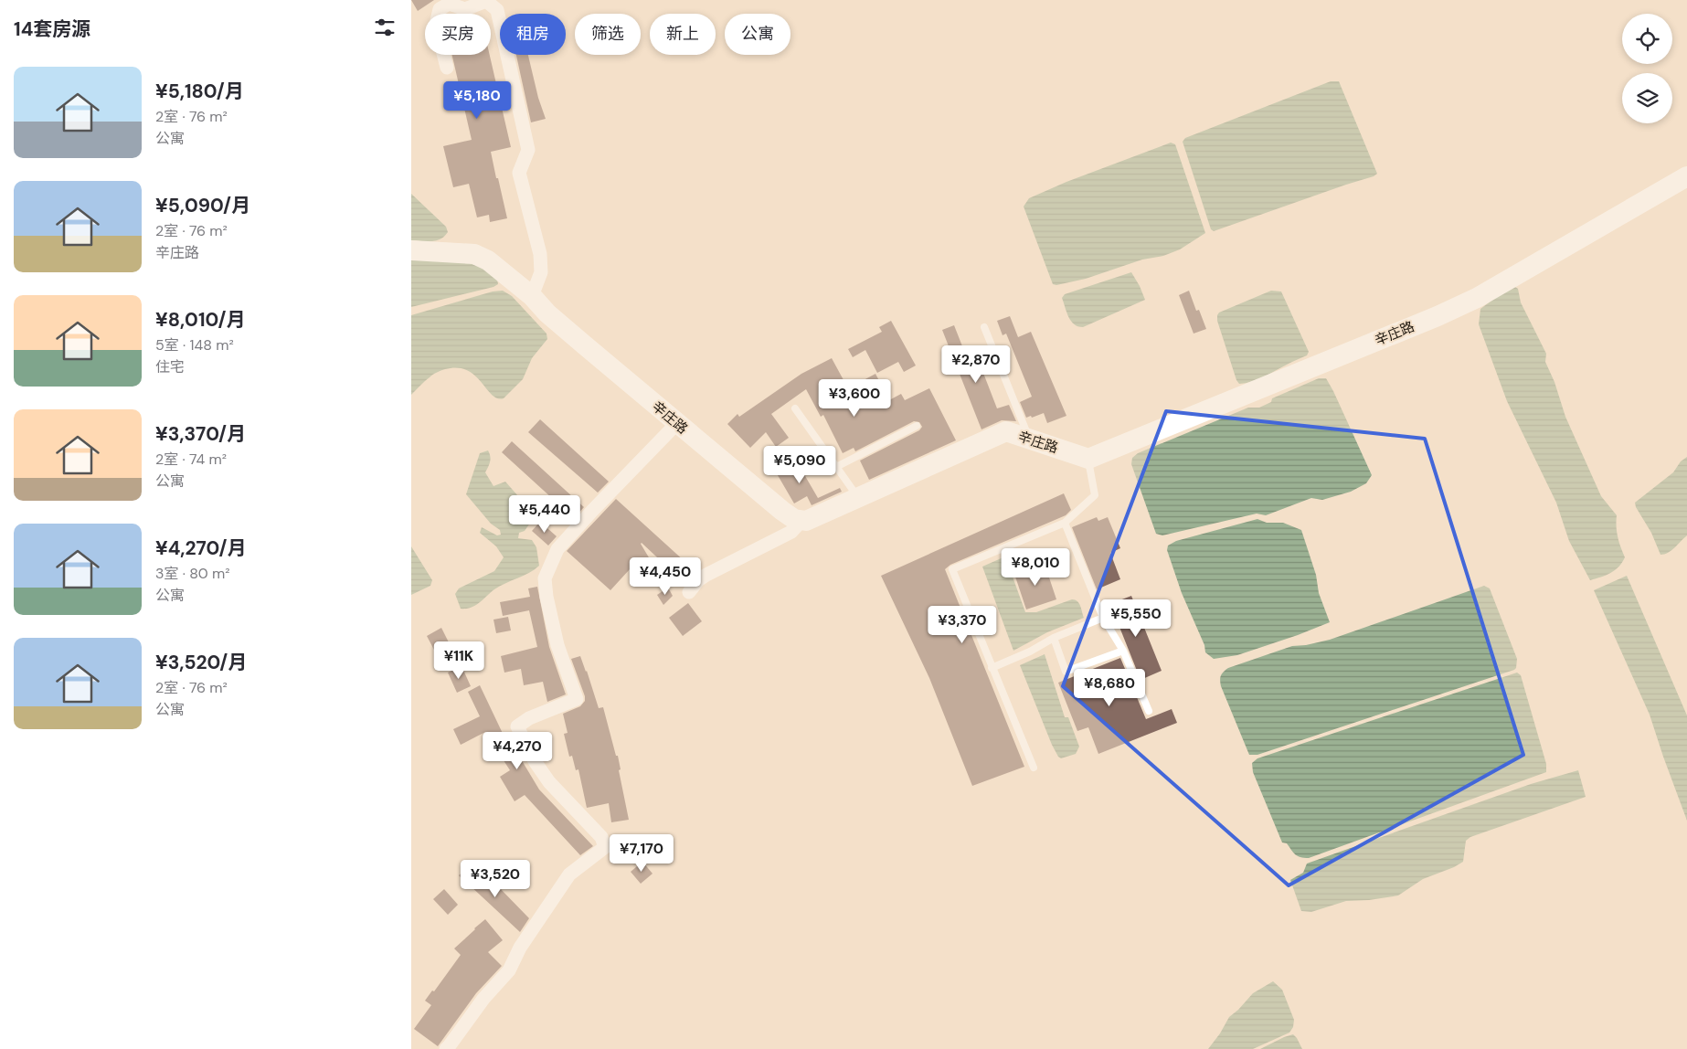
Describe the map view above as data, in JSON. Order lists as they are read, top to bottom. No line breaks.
{"streets":{"street":["辛庄路"]},"page":{"heading":"14套房源","chip":["买房","租房","筛选","新上","公寓"],"list":[{"name":"¥5,180/月","note":"2室 · 76 m² · 公寓"},{"name":"¥5,090/月","note":"2室 · 76 m² · 辛庄路"},{"name":"¥8,010/月","note":"5室 · 148 m² · 住宅"},{"name":"¥3,370/月","note":"2室 · 74 m² · 公寓"},{"name":"¥4,270/月","note":"3室 · 80 m² · 公寓"},{"name":"¥3,520/月","note":"2室 · 76 m² · 公寓"}],"price":["¥5,180","¥2,870","¥3,600","¥5,090","¥5,440","¥8,010","¥4,450","¥5,550","¥3,370","¥11K","¥8,680","¥4,270","¥7,170","¥3,520"]}}
